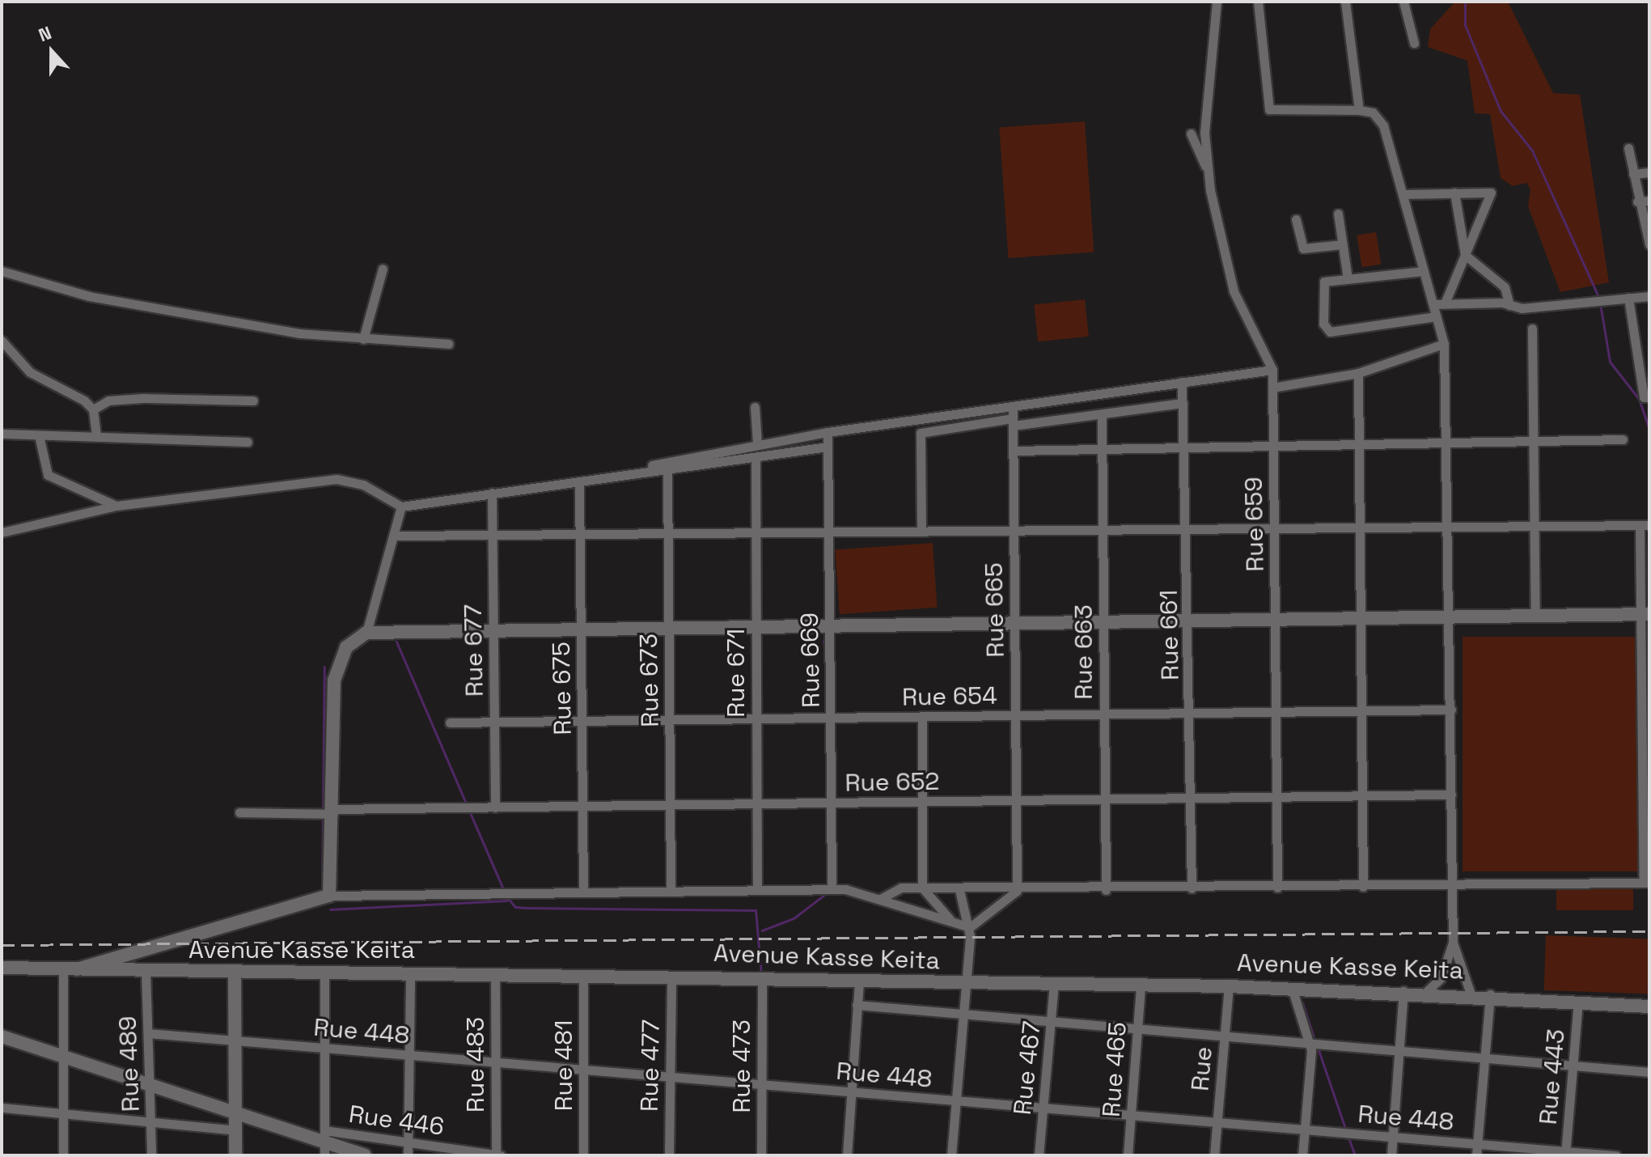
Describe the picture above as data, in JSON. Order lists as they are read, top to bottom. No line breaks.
{"streets":{"street":["Rue 659","Rue 665","Rue 661","Rue 677","Rue 663","Rue 669","Rue 671","Rue 673","Rue 675","Rue 654","Rue 652","Avenue Kasse Keita","Rue 448","Rue 489","Rue 483","Rue 481","Rue 477","Rue 473","Rue 467","Rue","Rue 465","Rue 443","Rue 446"]},"crossings":[["Rue 659","Rue 654"],["Rue 659","Rue 652"],["Rue 665","Rue 654"],["Rue 665","Rue 652"],["Rue 661","Rue 654"],["Rue 661","Rue 652"],["Rue 677","Rue 654"],["Rue 677","Rue 652"],["Rue 663","Rue 654"],["Rue 663","Rue 652"],["Rue 669","Rue 654"],["Rue 669","Rue 652"],["Rue 671","Rue 654"],["Rue 671","Rue 652"],["Rue 673","Rue 654"],["Rue 673","Rue 652"],["Rue 675","Rue 654"],["Rue 675","Rue 652"],["Avenue Kasse Keita","Rue 489"],["Avenue Kasse Keita","Rue 483"],["Avenue Kasse Keita","Rue 481"],["Avenue Kasse Keita","Rue 477"],["Avenue Kasse Keita","Rue 473"],["Avenue Kasse Keita","Rue 467"],["Avenue Kasse Keita","Rue"],["Avenue Kasse Keita","Rue 465"],["Avenue Kasse Keita","Rue 443"],["Rue 448","Rue 489"],["Rue 448","Rue 483"],["Rue 448","Rue 481"],["Rue 448","Rue 477"],["Rue 448","Rue 473"],["Rue 448","Rue 467"],["Rue 448","Rue"],["Rue 448","Rue 465"],["Rue 448","Rue 443"],["Rue 483","Rue 446"]],"north":"top"}
